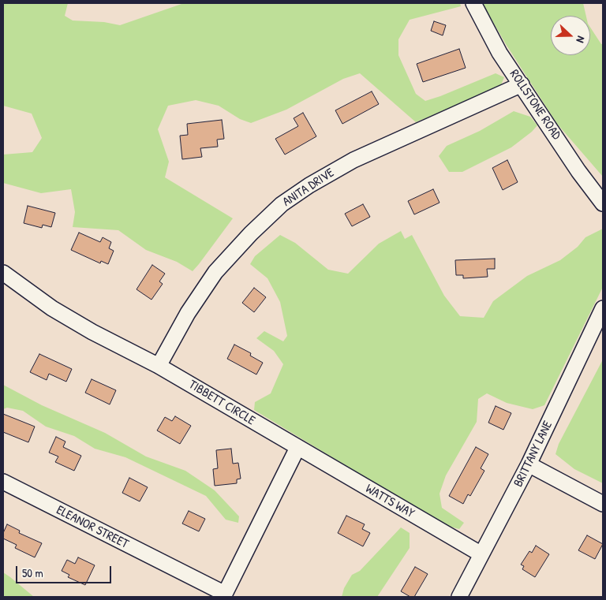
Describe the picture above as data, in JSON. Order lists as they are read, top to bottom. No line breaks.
{"streets":{"street":["ROLLSTONE ROAD","ANITA DRIVE","TIBBETT CIRCLE","BRITTANY LANE","WATTS WAY","ELEANOR STREET"]},"crossings":[["ROLLSTONE ROAD","ANITA DRIVE"],["ANITA DRIVE","TIBBETT CIRCLE"],["TIBBETT CIRCLE","WATTS WAY"],["BRITTANY LANE","WATTS WAY"]],"scale_bar":"50 m","north":"right"}
